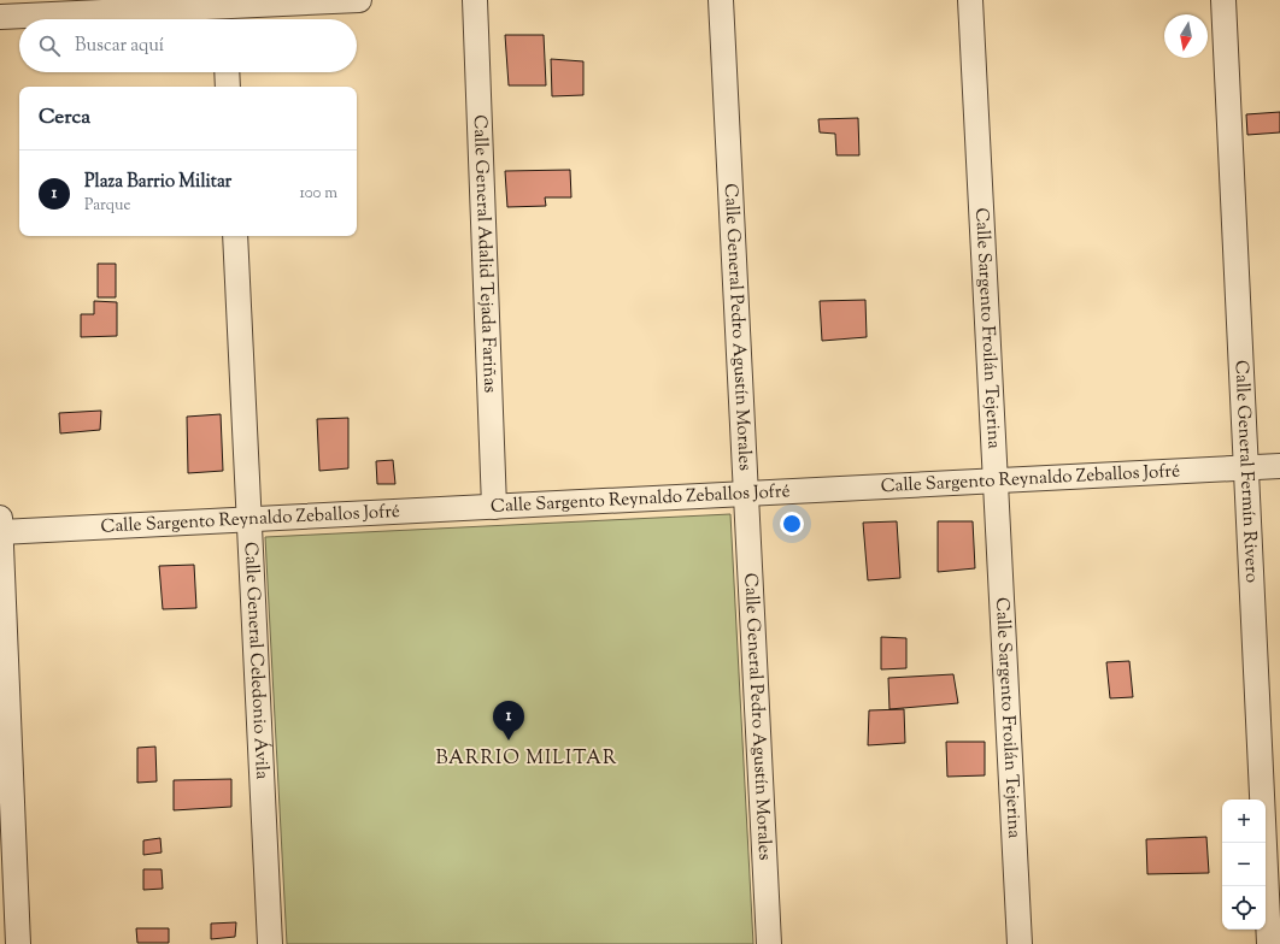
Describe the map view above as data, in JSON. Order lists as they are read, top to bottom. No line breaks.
{"streets":{"street":["Calle General Adalid Tejada Fariñas","Calle General Pedro Agustín Morales","Calle Sargento Froilán Tejerina","Calle General Fermín Rivero","Calle Sargento Reynaldo Zeballos Jofré","Calle General Celedonio Ávila"]},"crossings":[["Calle General Adalid Tejada Fariñas","Calle Sargento Reynaldo Zeballos Jofré"],["Calle General Pedro Agustín Morales","Calle Sargento Reynaldo Zeballos Jofré"],["Calle Sargento Froilán Tejerina","Calle Sargento Reynaldo Zeballos Jofré"],["Calle General Fermín Rivero","Calle Sargento Reynaldo Zeballos Jofré"],["Calle Sargento Reynaldo Zeballos Jofré","Calle General Celedonio Ávila"]],"districts":["BARRIO MILITAR"],"north":"bottom","page":{"search":"Buscar aquí","heading":"Cerca","list":[{"mark":"1","name":"Plaza Barrio Militar","note":"Parque","value":"100 m"}],"pins":"1","map_buttons":["+","−"]}}
